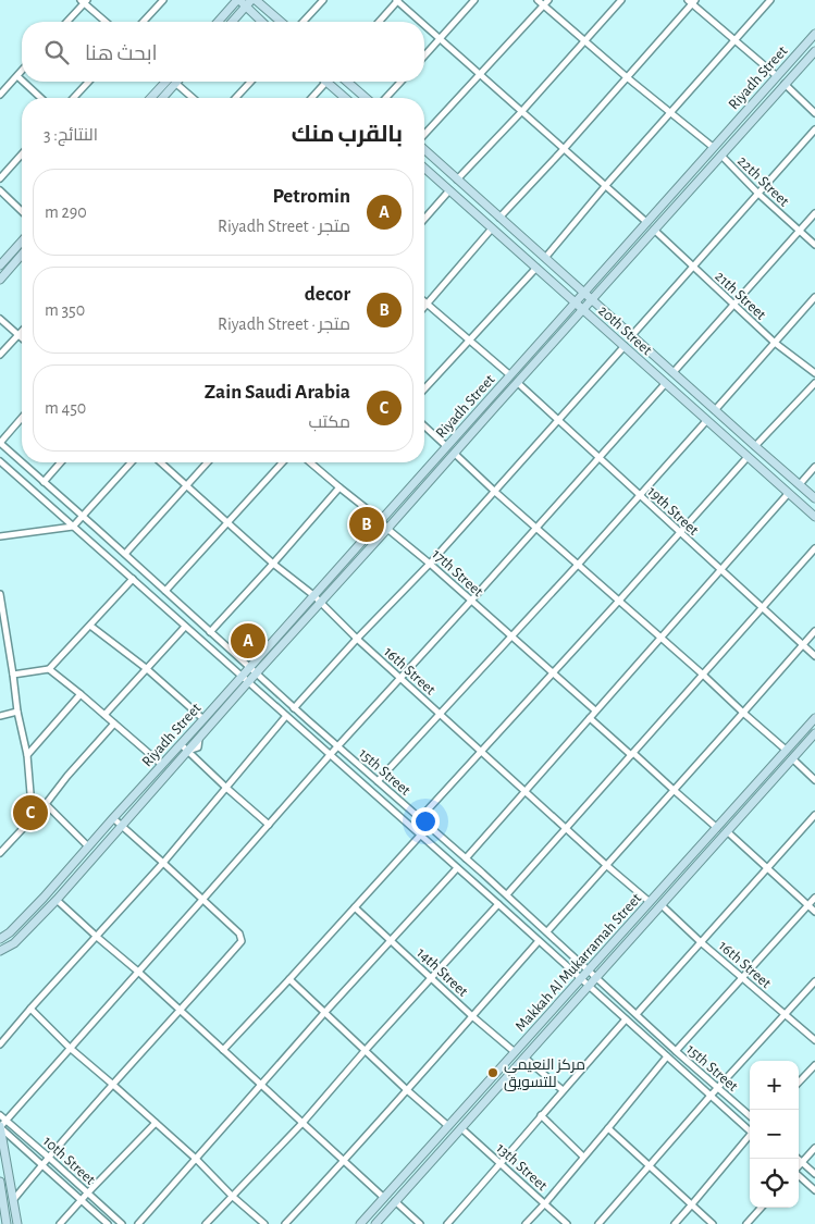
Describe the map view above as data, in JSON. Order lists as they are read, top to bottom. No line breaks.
{"streets":{"main road":["Riyadh Street","20th Street","Makkah Al Mukarramah Street"],"street":["22th Street","21th Street","19th Street","17th Street","16th Street","15th Street","14th Street","10th Street","13th Street"]},"crossings":[["Riyadh Street","22th Street"],["Riyadh Street","21th Street"],["Riyadh Street","20th Street"],["Riyadh Street","19th Street"],["Riyadh Street","17th Street"],["Riyadh Street","16th Street"],["Riyadh Street","15th Street"],["16th Street","Makkah Al Mukarramah Street"],["15th Street","Makkah Al Mukarramah Street"],["Makkah Al Mukarramah Street","14th Street"],["Makkah Al Mukarramah Street","13th Street"]],"places":["مركز النعيمي للتسويق"],"page":{"search":"ابحث هنا","heading":["بالقرب منك","النتائج: 3"],"list":[{"mark":"A","name":"Petromin","note":"متجر · Riyadh Street","value":"290 m"},{"mark":"B","name":"decor","note":"متجر · Riyadh Street","value":"350 m"},{"mark":"C","name":"Zain Saudi Arabia","note":"مكتب","value":"450 m"}],"pins":["B","A","C"],"map_buttons":["+","−"]}}
